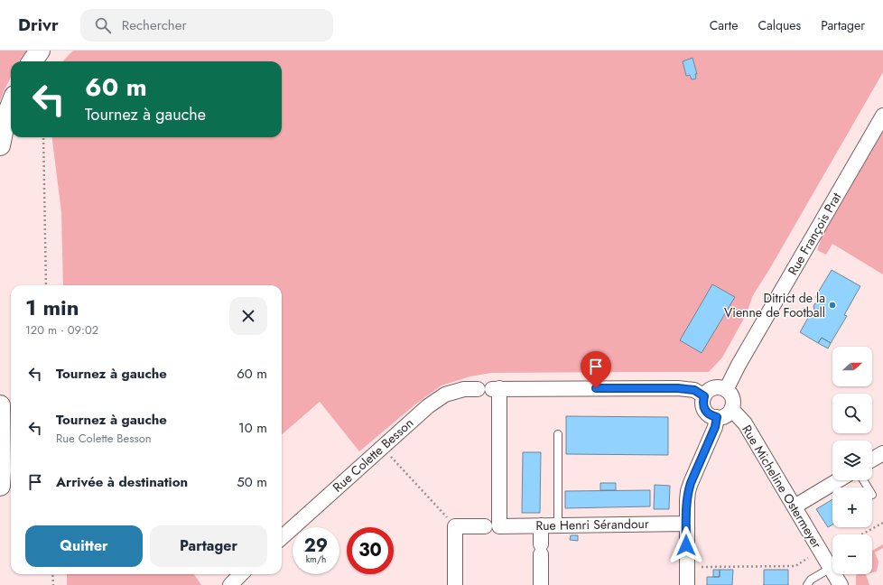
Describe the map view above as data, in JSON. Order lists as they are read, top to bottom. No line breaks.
{"streets":{"street":["Rue François Prat","Rue Colette Besson","Rue Micheline Ostermeyer","Rue Henri Sérandour"]},"crossings":[["Rue François Prat","Rue Colette Besson"],["Rue François Prat","Rue Micheline Ostermeyer"],["Rue Colette Besson","Rue Micheline Ostermeyer"],["Rue Colette Besson","Rue Henri Sérandour"]],"places":["Ditrict de la Vienne de Football"],"north":"right","page":{"header":"Drivr","search":"Rechercher","nav":["Carte","Calques","Partager"],"turn":["60 m","Tournez à gauche"],"heading":["1 min","120 m · 09:02"],"map_buttons":["+","−"],"list":[{"name":"Tournez à gauche","value":"60 m"},{"name":"Tournez à gauche","note":"Rue Colette Besson","value":"10 m"},{"name":"Arrivée à destination","value":"50 m"}],"buttons":["Quitter","Partager"],"speed":"29 km/h","limit":"30"}}
